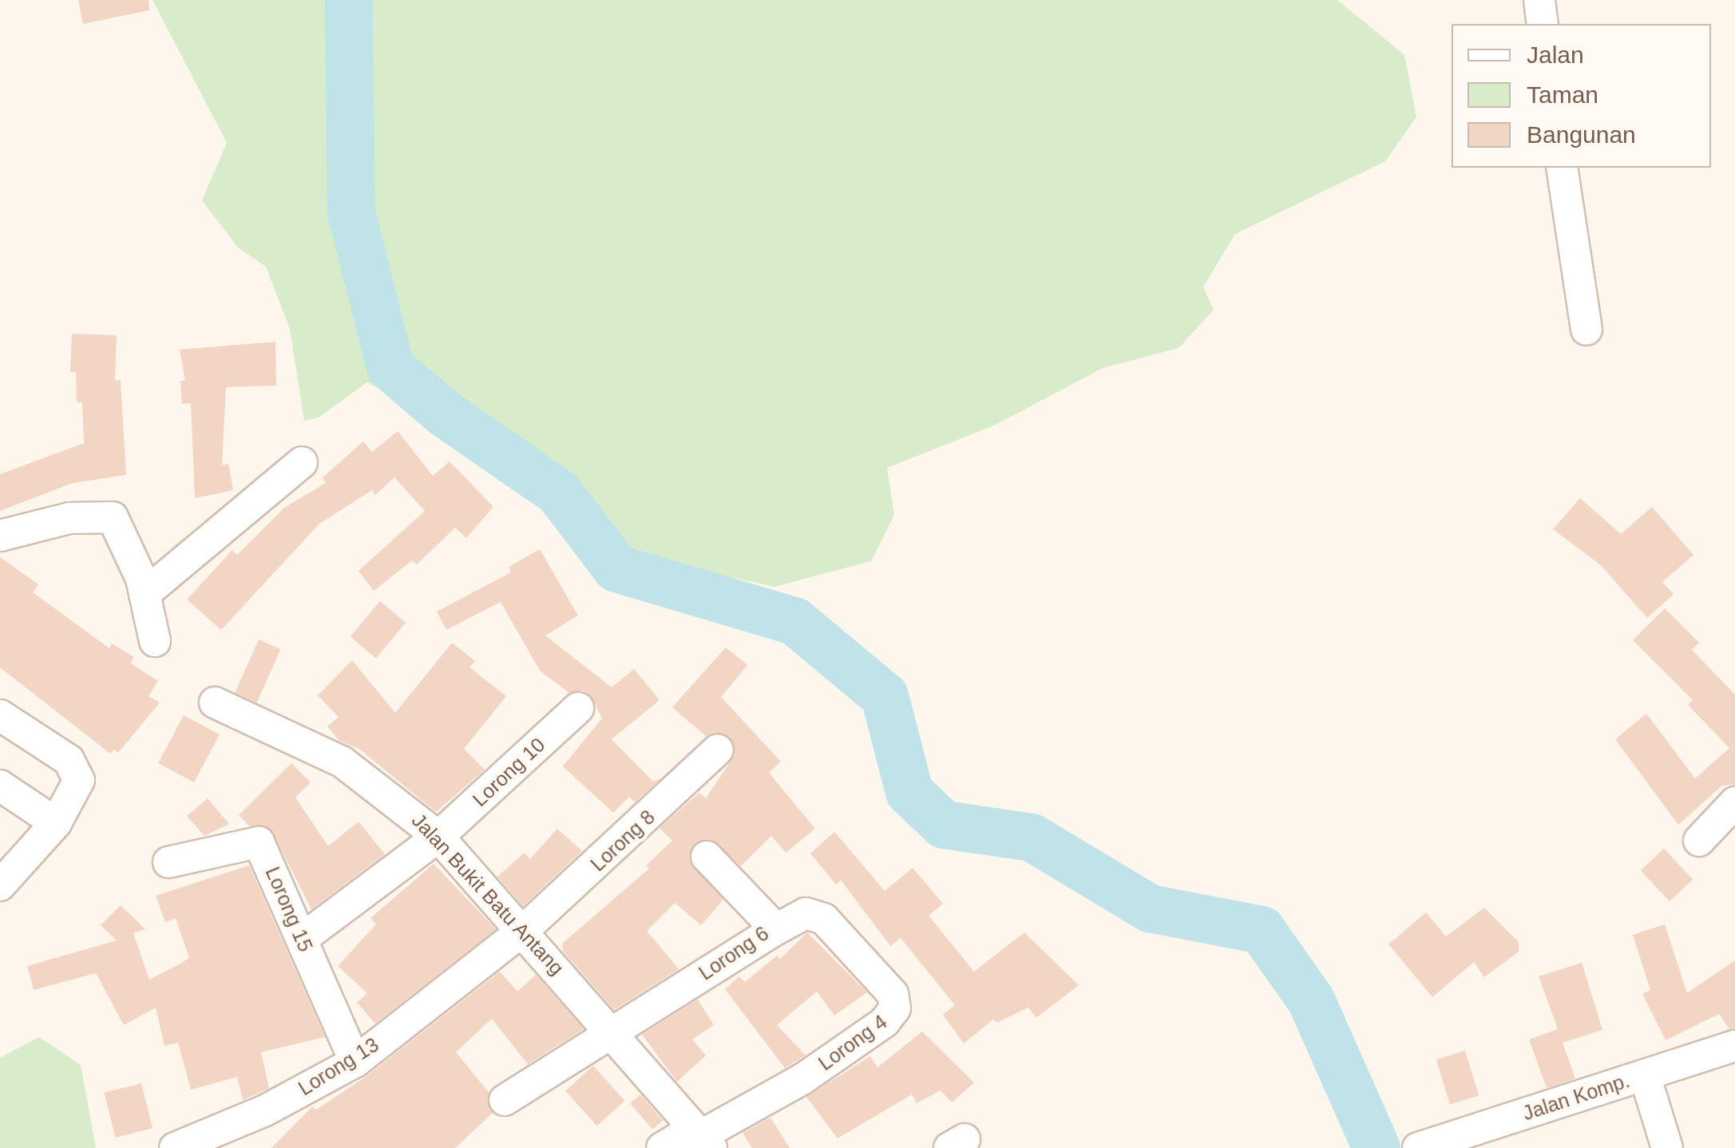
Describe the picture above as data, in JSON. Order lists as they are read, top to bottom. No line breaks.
{"streets":{"street":["Lorong 10","Lorong 8","Jalan Bukit Batu Antang","Lorong 15","Lorong 6","Lorong 4","Lorong 13","Jalan Komp."]},"crossings":[["Lorong 10","Jalan Bukit Batu Antang"],["Lorong 10","Lorong 15"],["Lorong 8","Jalan Bukit Batu Antang"],["Lorong 8","Lorong 13"],["Jalan Bukit Batu Antang","Lorong 6"],["Jalan Bukit Batu Antang","Lorong 4"],["Jalan Bukit Batu Antang","Lorong 13"],["Lorong 15","Lorong 13"],["Lorong 6","Lorong 4"]],"legend":["Jalan","Taman","Bangunan"]}
